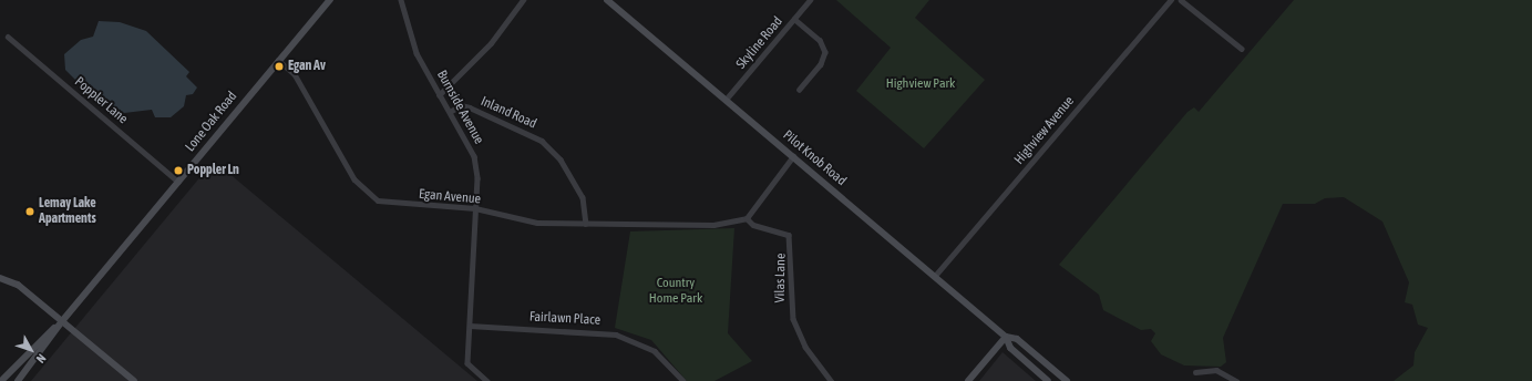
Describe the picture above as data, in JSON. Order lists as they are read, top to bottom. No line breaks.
{"streets":{"main road":["Lone Oak Road","Pilot Knob Road"],"street":["Skyline Road","Poppler Lane","Burnside Avenue","Inland Road","Highview Avenue","Egan Avenue","Vilas Lane","Fairlawn Place"]},"crossings":[["Skyline Road","Pilot Knob Road"],["Poppler Lane","Lone Oak Road"],["Burnside Avenue","Inland Road"],["Burnside Avenue","Egan Avenue"],["Burnside Avenue","Fairlawn Place"],["Inland Road","Egan Avenue"],["Lone Oak Road","Egan Avenue"],["Highview Avenue","Pilot Knob Road"],["Egan Avenue","Vilas Lane"]],"parks":["Highview Park","Country Home Park"],"places":["Egan Av","Poppler Ln","Lemay Lake Apartments"],"north":"bottom right"}
